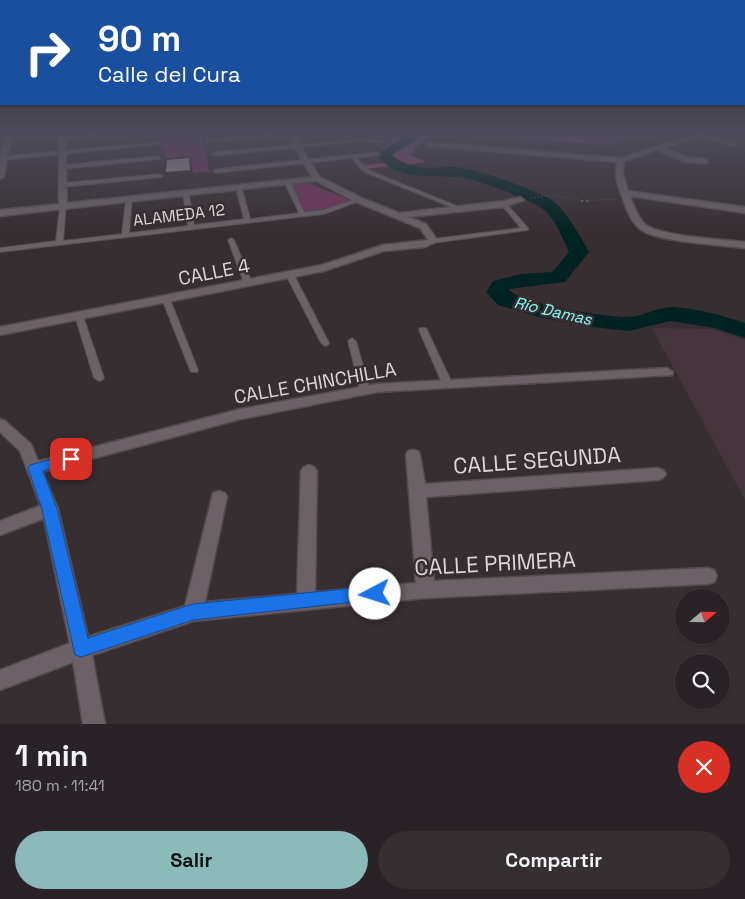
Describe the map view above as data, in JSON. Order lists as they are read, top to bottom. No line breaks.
{"streets":{"street":["CALLE 4","CALLE CHINCHILLA","CALLE SEGUNDA","CALLE PRIMERA"],"lane":["ALAMEDA 12"]},"water":["Río Damas"],"north":"right","page":{"turn":["90 m","Calle del Cura"],"heading":["1 min","180 m · 11:41"],"buttons":["Salir","Compartir"]}}
